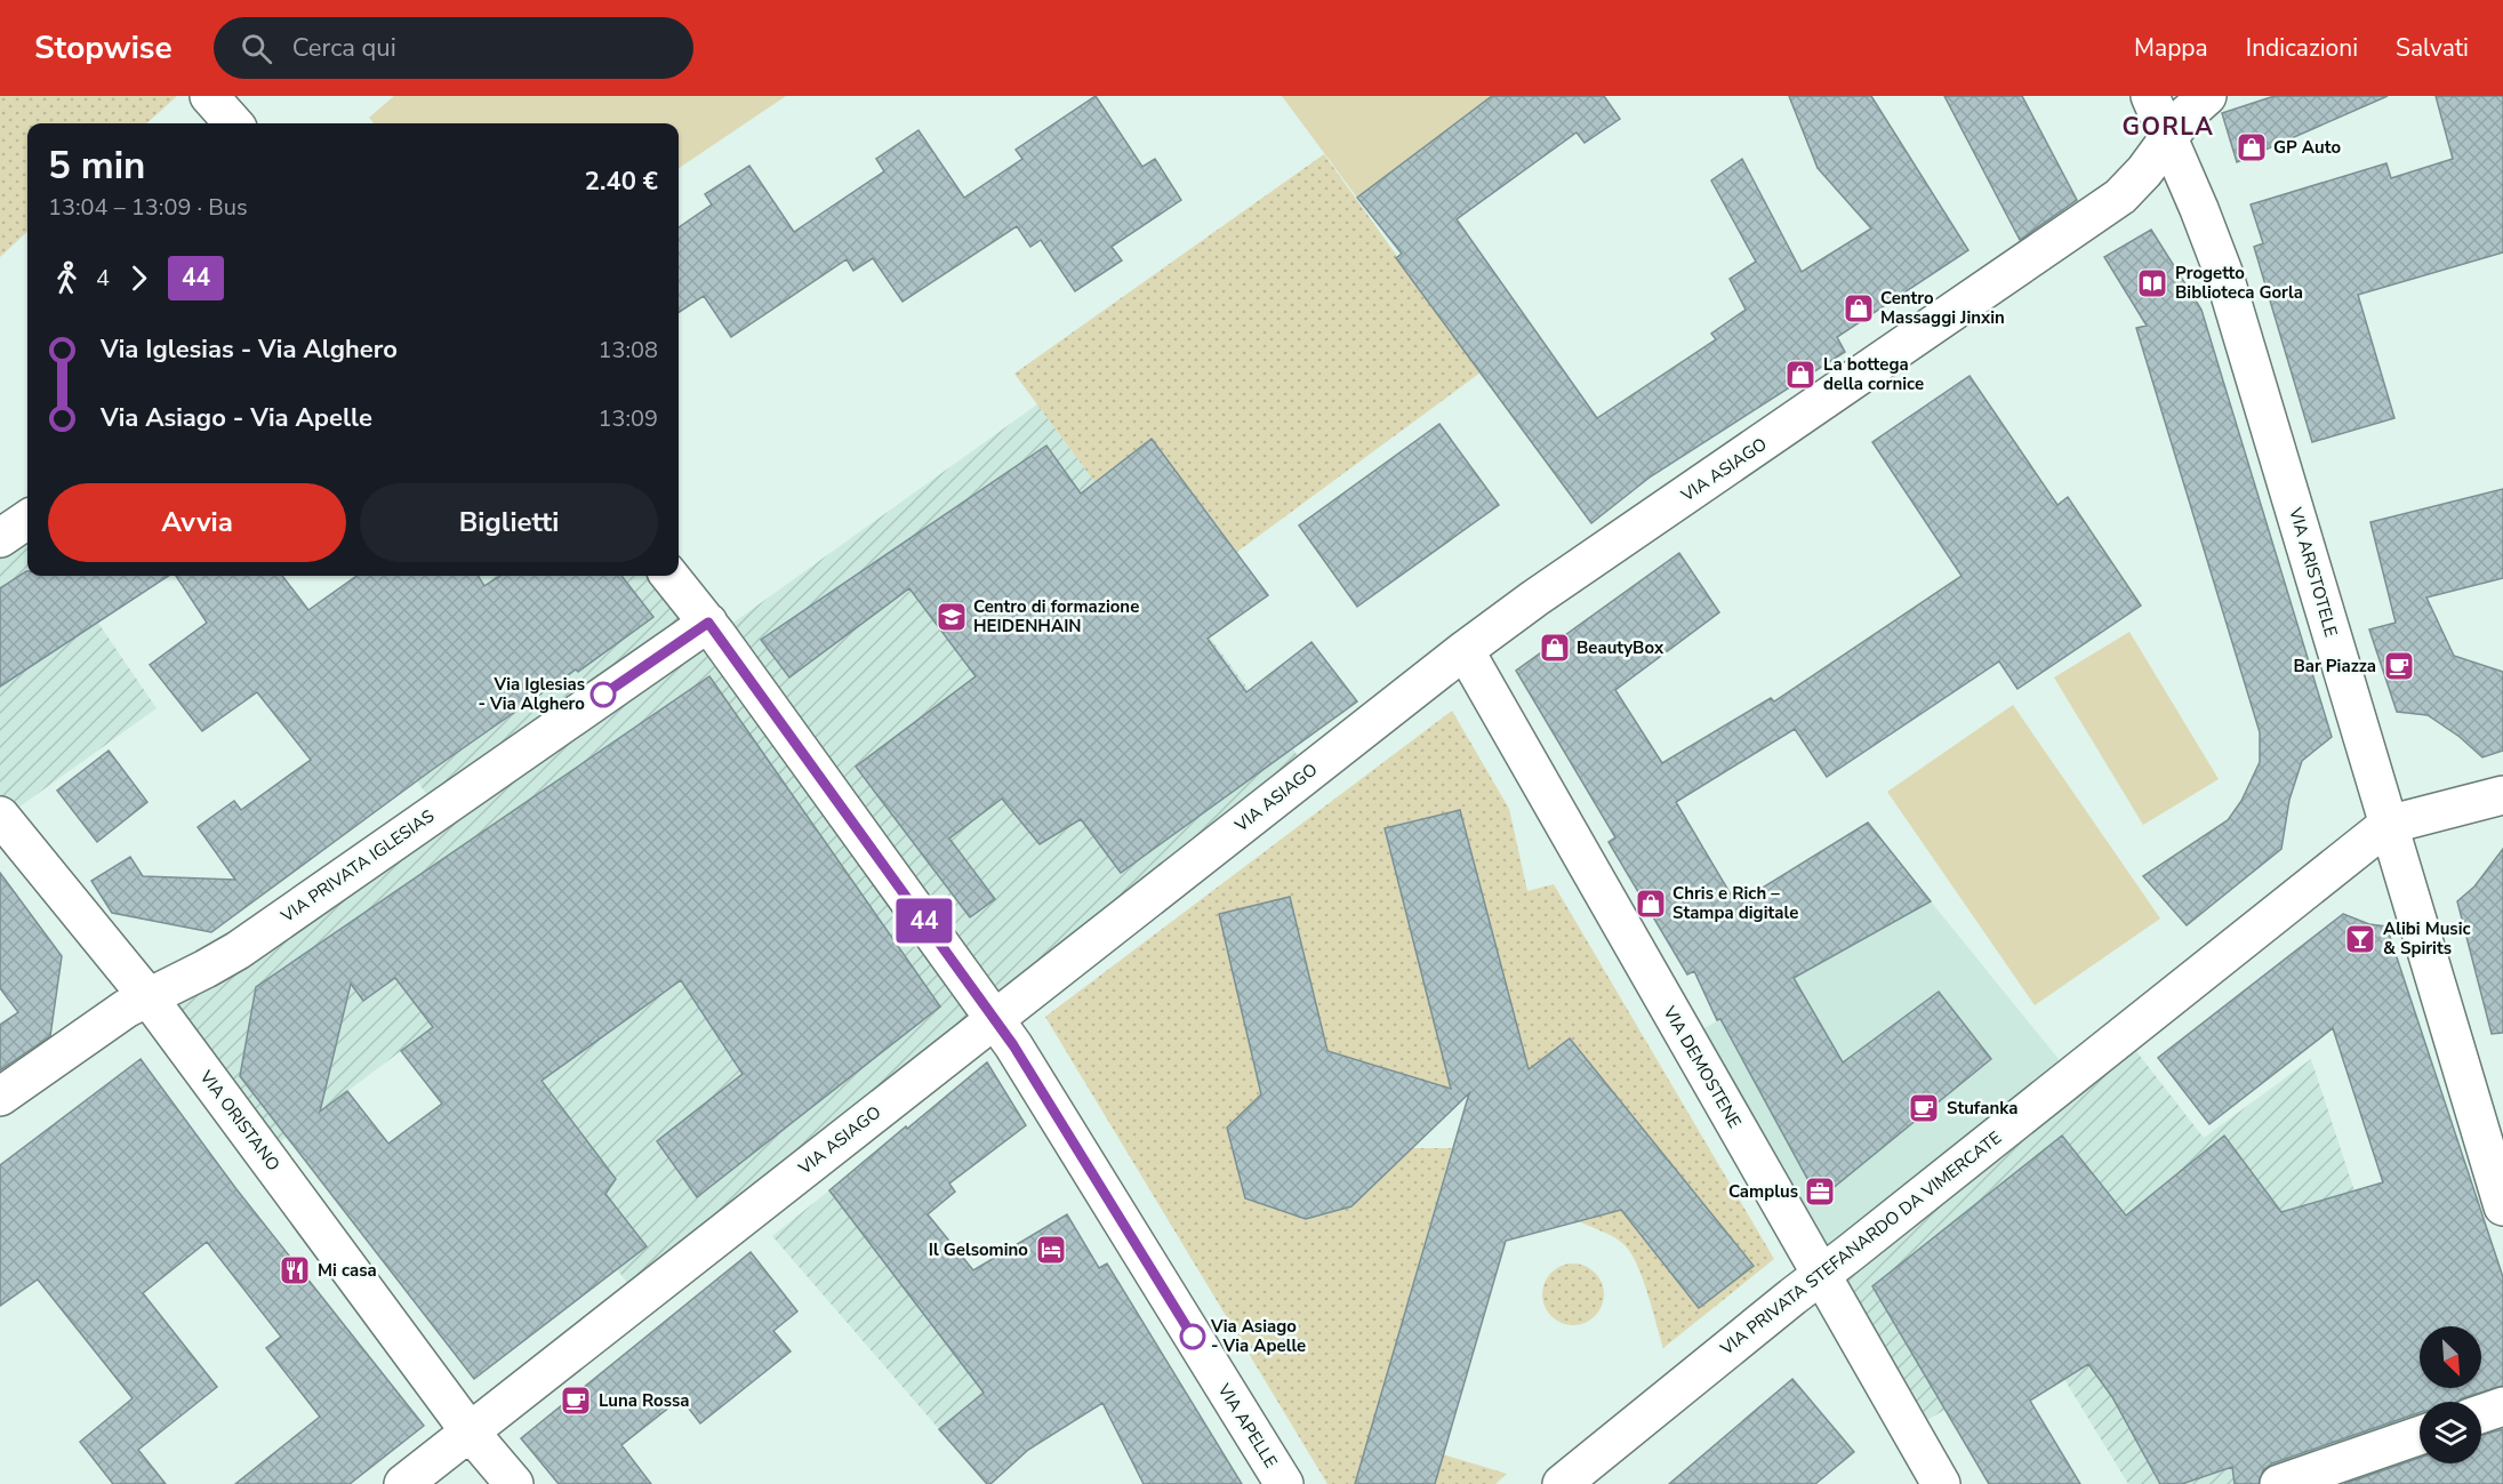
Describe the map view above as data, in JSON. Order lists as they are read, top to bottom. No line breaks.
{"streets":{"street":["VIA ASIAGO","VIA ARISTOTELE","VIA PRIVATA IGLESIAS","VIA DEMOSTENE","VIA ORISTANO","VIA PRIVATA STEFANARDO DA VIMERCATE","VIA APELLE"]},"crossings":[["VIA ASIAGO","VIA ARISTOTELE"],["VIA ASIAGO","VIA DEMOSTENE"],["VIA ASIAGO","VIA ORISTANO"],["VIA ASIAGO","VIA APELLE"],["VIA ARISTOTELE","VIA PRIVATA STEFANARDO DA VIMERCATE"],["VIA PRIVATA IGLESIAS","VIA ORISTANO"],["VIA PRIVATA IGLESIAS","VIA APELLE"],["VIA DEMOSTENE","VIA PRIVATA STEFANARDO DA VIMERCATE"]],"districts":["GORLA"],"places":{"shop":["GP Auto","Centro Massaggi Jinxin","La bottega della cornice","BeautyBox","Chris e Rich – Stampa digitale"],"library":["Progetto Biblioteca Gorla"],"school or university":["Centro di formazione HEIDENHAIN"],"cafe":["Bar Piazza","Stufanka","Luna Rossa"],"other":["Via Iglesias - Via Alghero","Via Asiago - Via Apelle"],"bar":["Alibi Music & Spirits"],"office":["Camplus"],"hotel":["Il Gelsomino"],"restaurant":["Mi casa"]},"lines":["bus line 44"],"north":"bottom right","page":{"header":"Stopwise","search":"Cerca qui","nav":["Mappa","Indicazioni","Salvati"],"on_map":"44","heading":["5 min","13:04 – 13:09 · Bus","2.40 €"],"legs":["4","44"],"list":[{"name":"Via Iglesias - Via Alghero","value":"13:08"},{"name":"Via Asiago - Via Apelle","value":"13:09"}],"buttons":["Avvia","Biglietti"]}}
